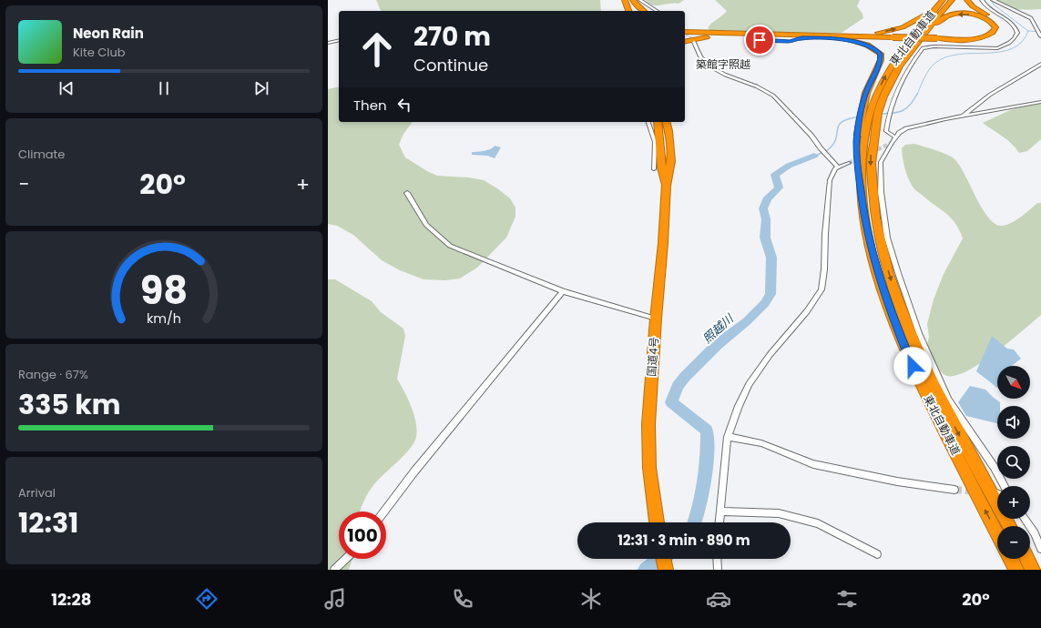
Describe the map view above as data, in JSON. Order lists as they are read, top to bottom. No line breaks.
{"streets":{"highway":["東北自動車道","国道4号"]},"districts":["築館字照越"],"water":["照越川"],"north":"bottom right","page":{"turn":["270 m","Continue"],"song":["Neon Rain","Kite Club"],"then":"Then","tile":["Climate",["Range · 67%","335 km"],["Arrival","12:31"]],"heat":["−","20°","+"],"map_buttons":["+","−"],"limit":"100","trip":"12:31 · 3 min · 890 m","tabs":["12:28","20°"],"gauge":["98","km/h"]}}
